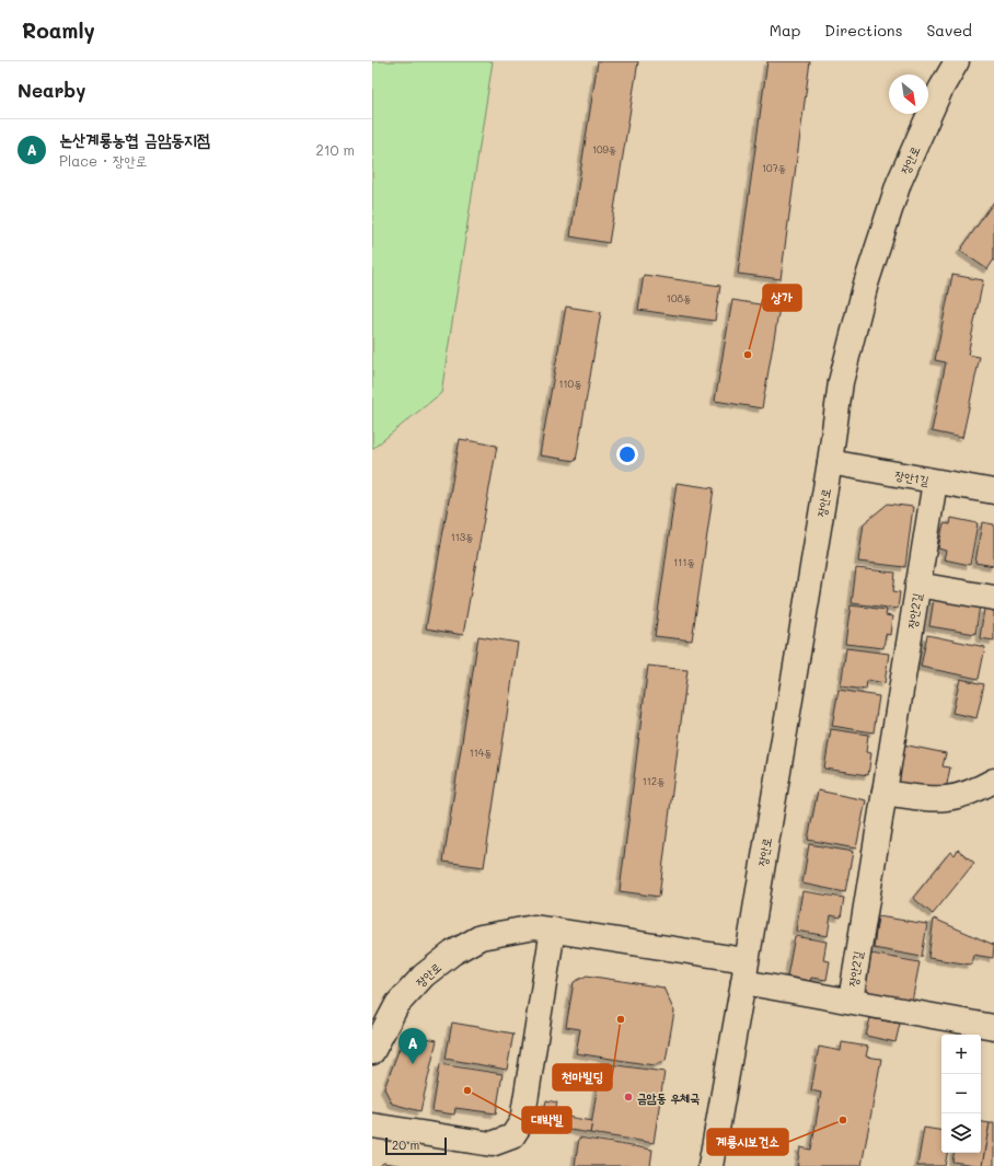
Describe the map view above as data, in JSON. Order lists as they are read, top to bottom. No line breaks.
{"streets":{"street":["장안로","장안1길","장안2길"]},"crossings":[["장안로","장안1길"],["장안1길","장안2길"]],"places":["상가","천마빌딩","대박빌","금암동 우체국","계룡시보건소"],"house_numbers":["109동","107동","108동","110동","113동","111동","114동","112동"],"scale_bar":"20 m","north":"bottom right","page":{"header":"Roamly","nav":["Map","Directions","Saved"],"heading":"Nearby","list":[{"mark":"A","name":"논산계룡농협 금암동지점","note":"Place · 장안로","value":"210 m"}],"pins":"A","map_buttons":["+","−"],"scale":"20 m"}}
